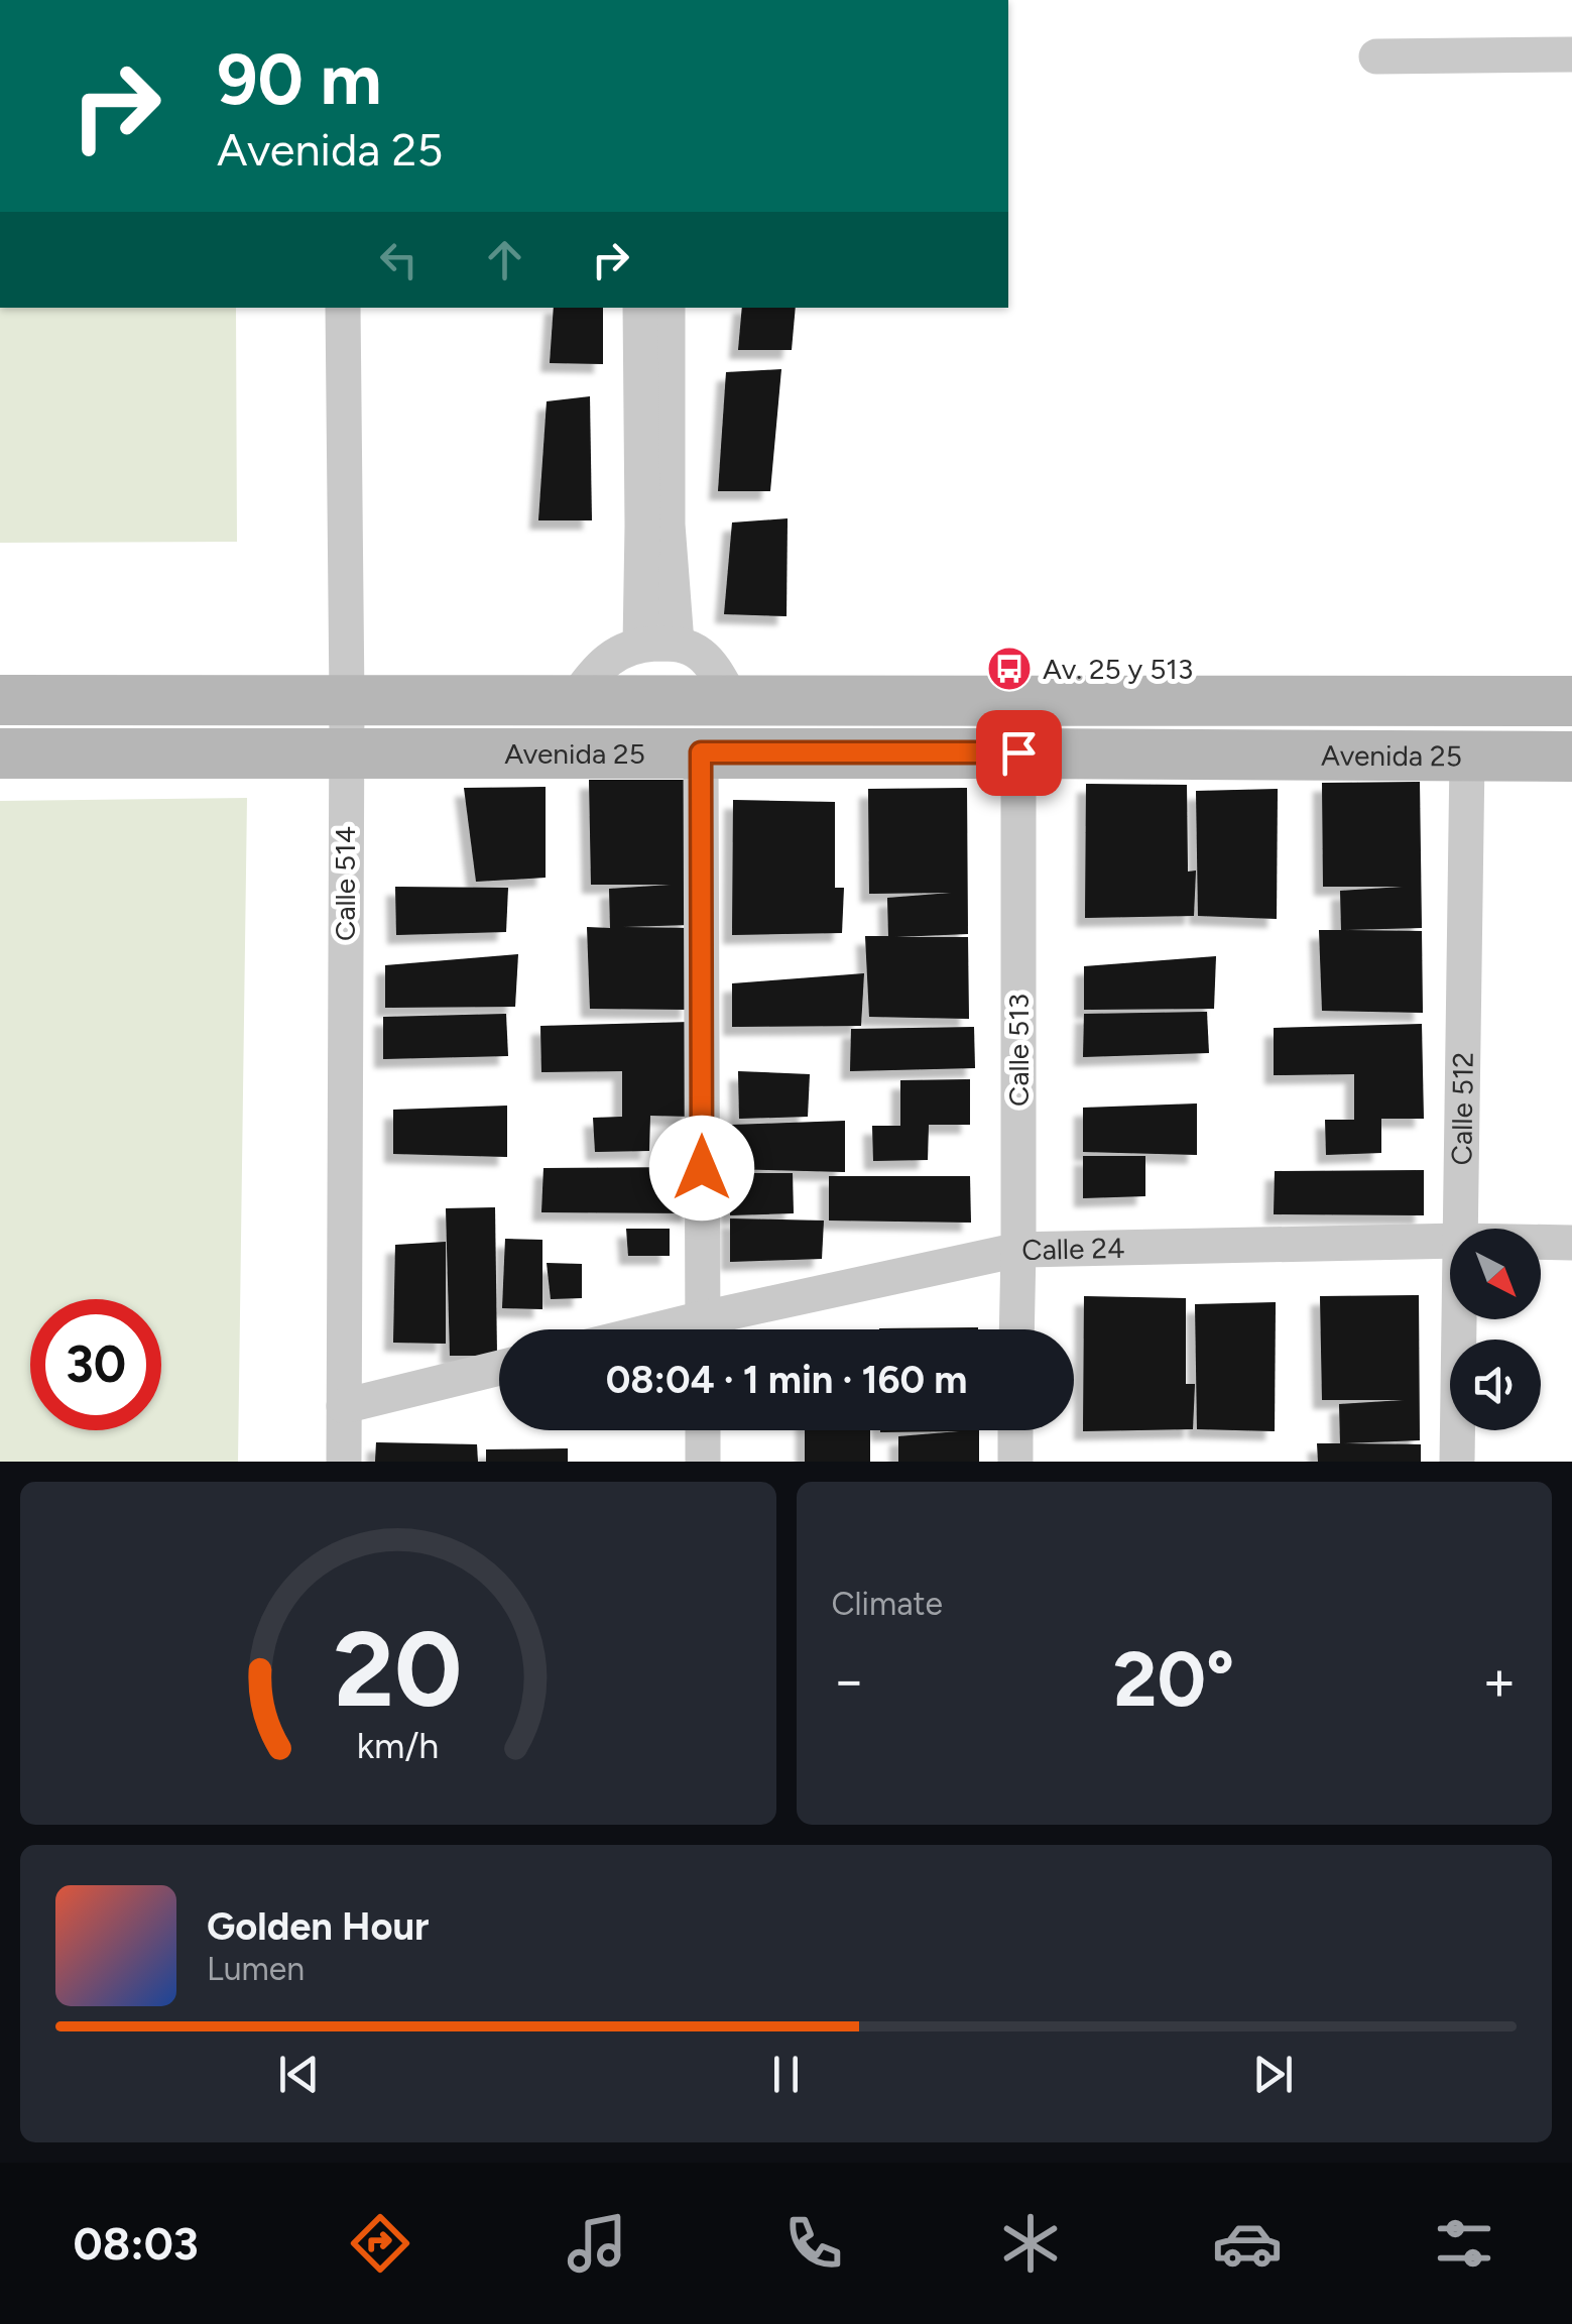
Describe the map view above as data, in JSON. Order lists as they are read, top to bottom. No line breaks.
{"streets":{"main road":["Avenida 25"],"street":["Calle 514","Calle 513","Calle 512","Calle 24"]},"crossings":[["Avenida 25","Calle 514"],["Avenida 25","Calle 513"],["Avenida 25","Calle 512"],["Calle 513","Calle 24"]],"places":{"bus stop":["Av. 25 y 513"]},"north":"bottom right","page":{"turn":["90 m","Avenida 25"],"limit":"30","trip":"08:04 · 1 min · 160 m","tile":"Climate","heat":["−","20°","+"],"song":["Golden Hour","Lumen"],"tabs":"08:03","gauge":["20","km/h"]}}
